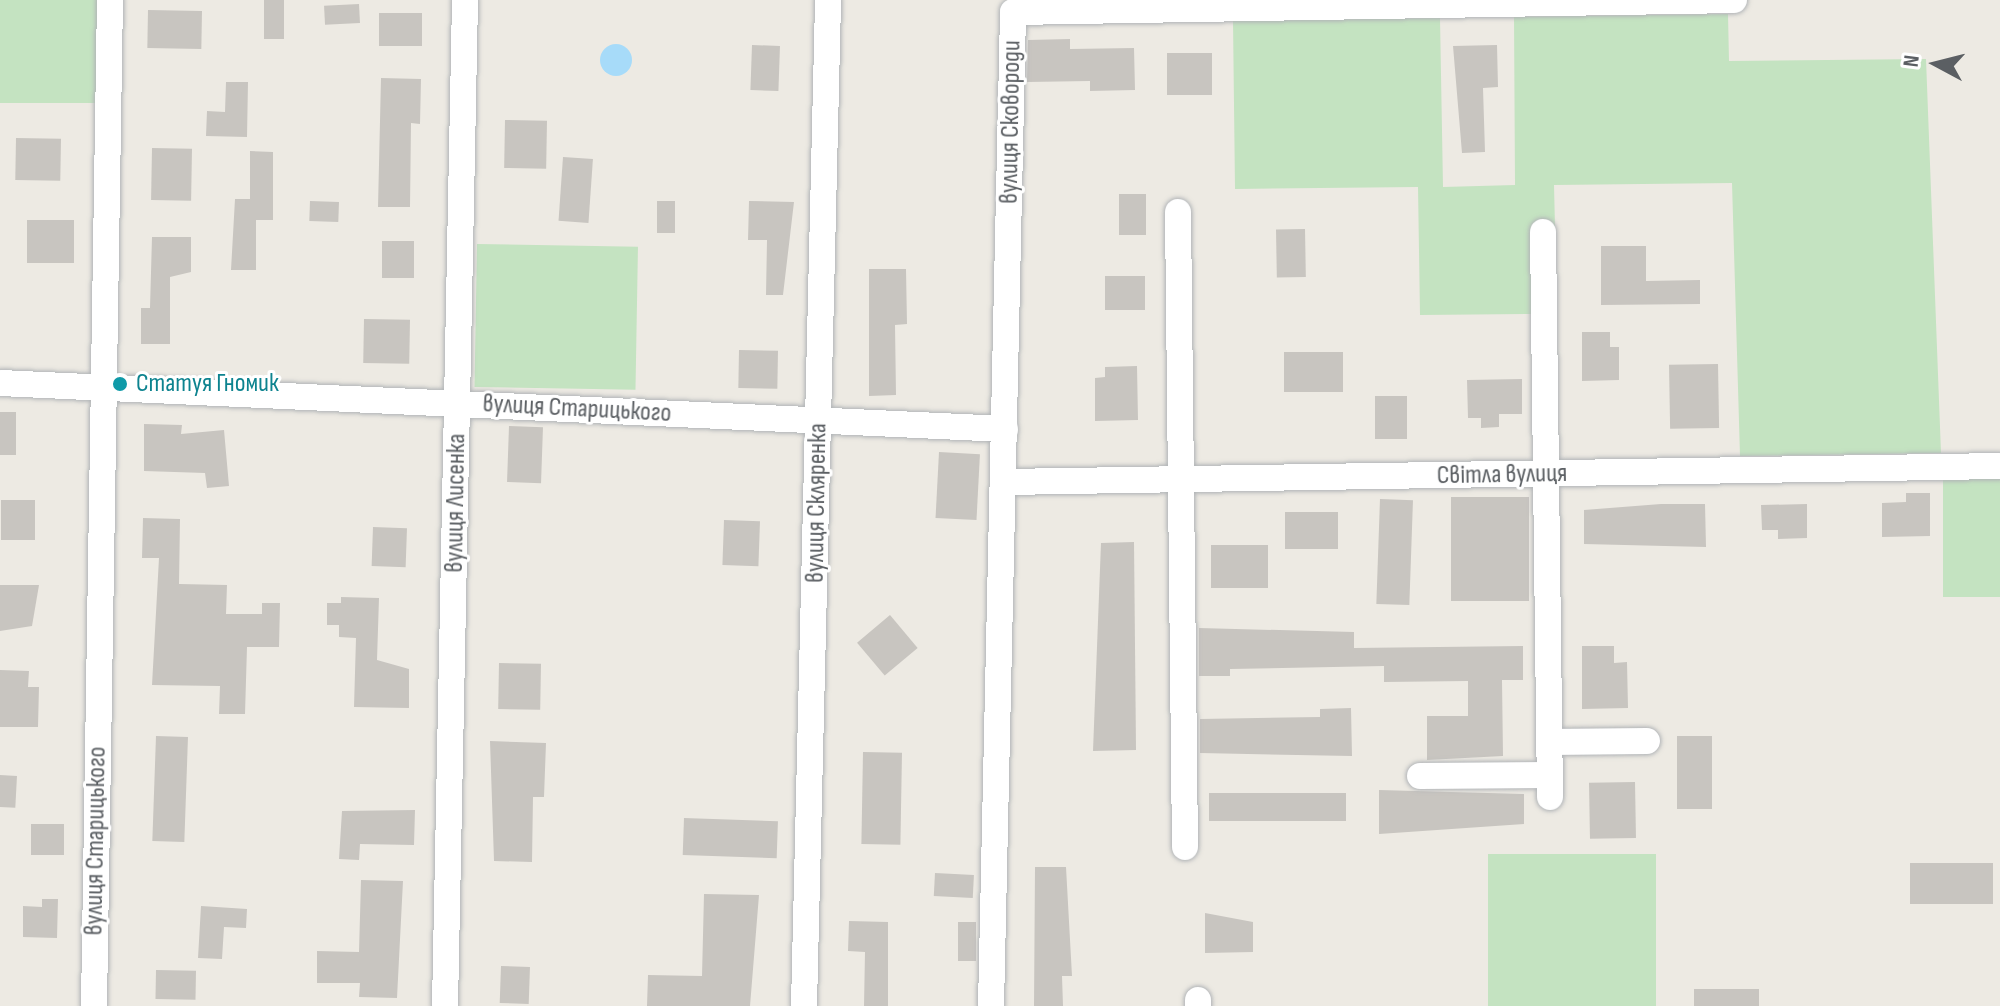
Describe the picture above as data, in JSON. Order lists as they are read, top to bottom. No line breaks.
{"streets":{"street":["вулиця Сковороди","вулиця Старицького","Світла вулиця","вулиця Лисенка","вулиця Скляренка"]},"crossings":[["вулиця Сковороди","вулиця Старицького"],["вулиця Старицького","вулиця Лисенка"],["вулиця Старицького","вулиця Скляренка"]],"places":["Статуя Гномик"],"north":"left"}
